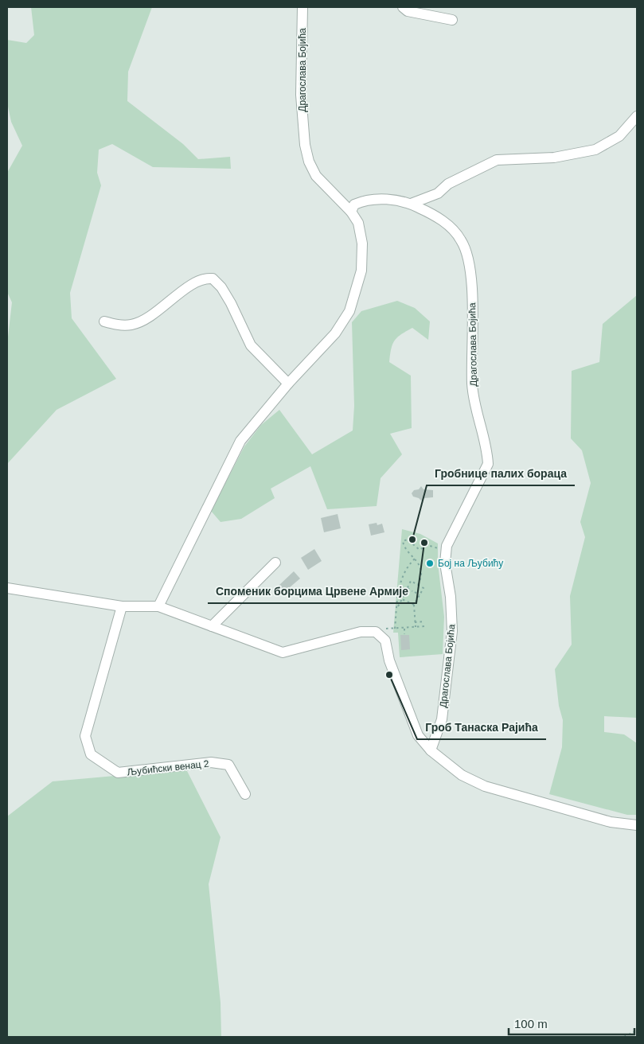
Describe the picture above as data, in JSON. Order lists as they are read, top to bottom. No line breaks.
{"streets":{"street":["Драгослава Бојића","Љубићски венац 2"]},"places":["Гробнице палих бораца","Споменик борцима Црвене Армије","Бој на Љубићу","Гроб Танаска Рајића"],"scale_bar":"100 m"}
